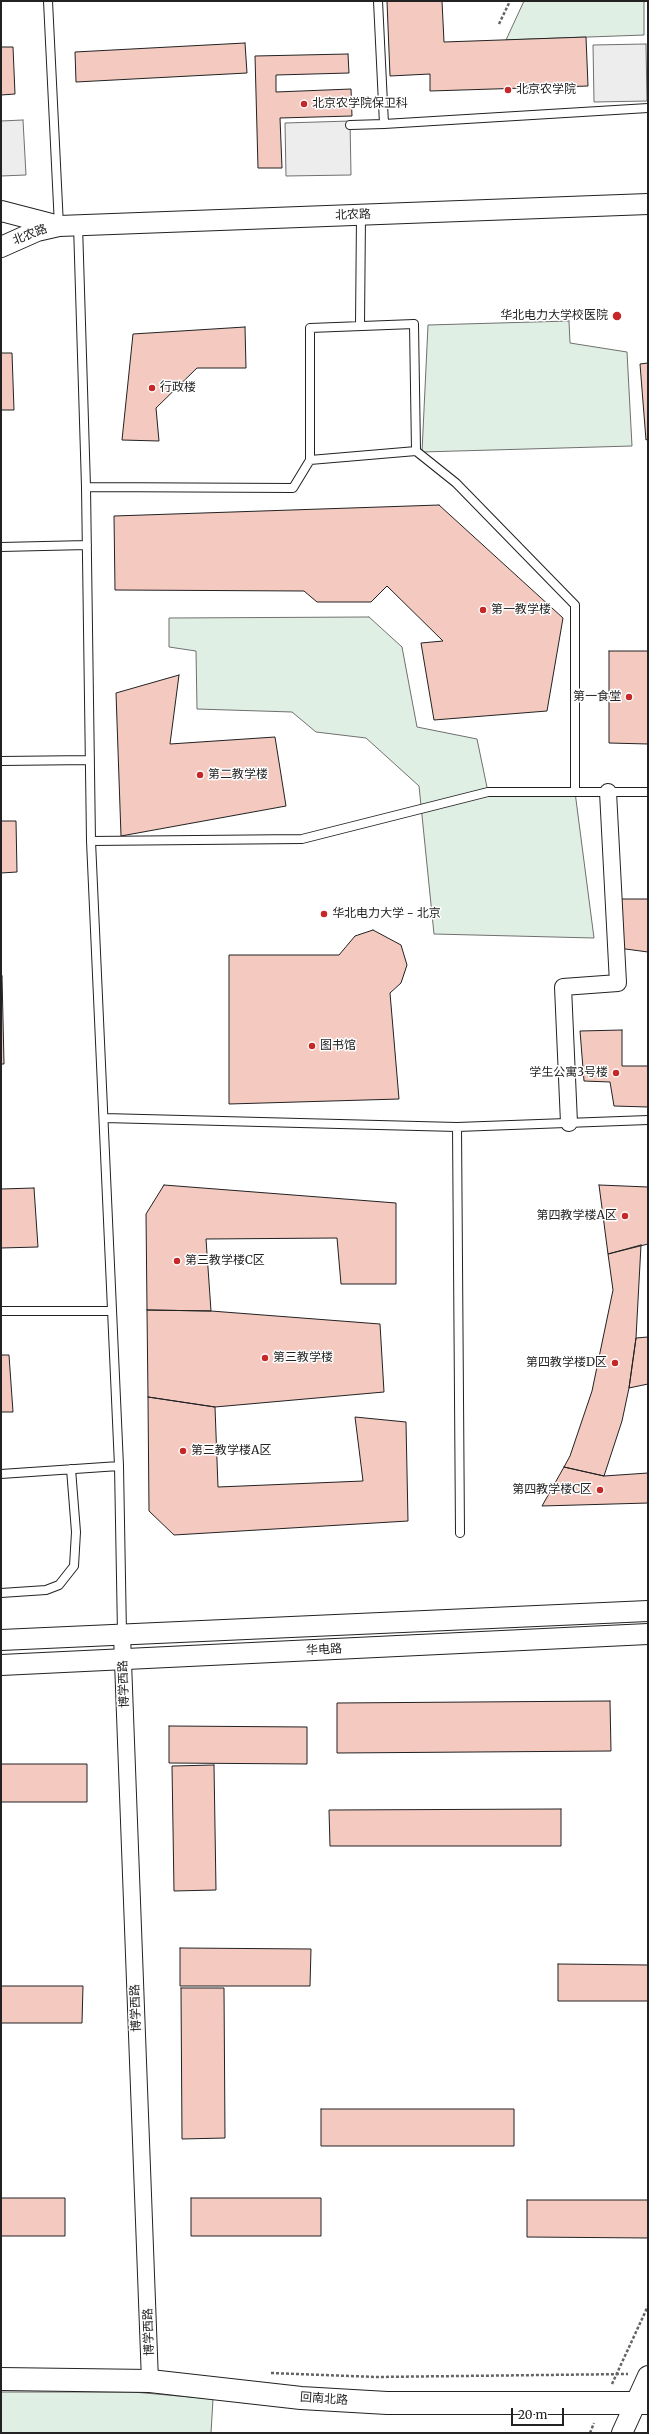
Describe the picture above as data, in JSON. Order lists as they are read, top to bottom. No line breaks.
{"streets":{"main road":["回南北路"],"street":["北农路","华电路","博学西路"]},"crossings":[["华电路","博学西路"],["博学西路","回南北路"]],"places":["北京农学院","北京农学院保卫科","华北电力大学校医院","行政楼","第一教学楼","第一食堂","第二教学楼","华北电力大学 - 北京","图书馆","学生公寓3号楼","第四教学楼A区","第三教学楼C区","第三教学楼","第四教学楼D区","第三教学楼A区","第四教学楼C区"],"scale_bar":"20 m"}
